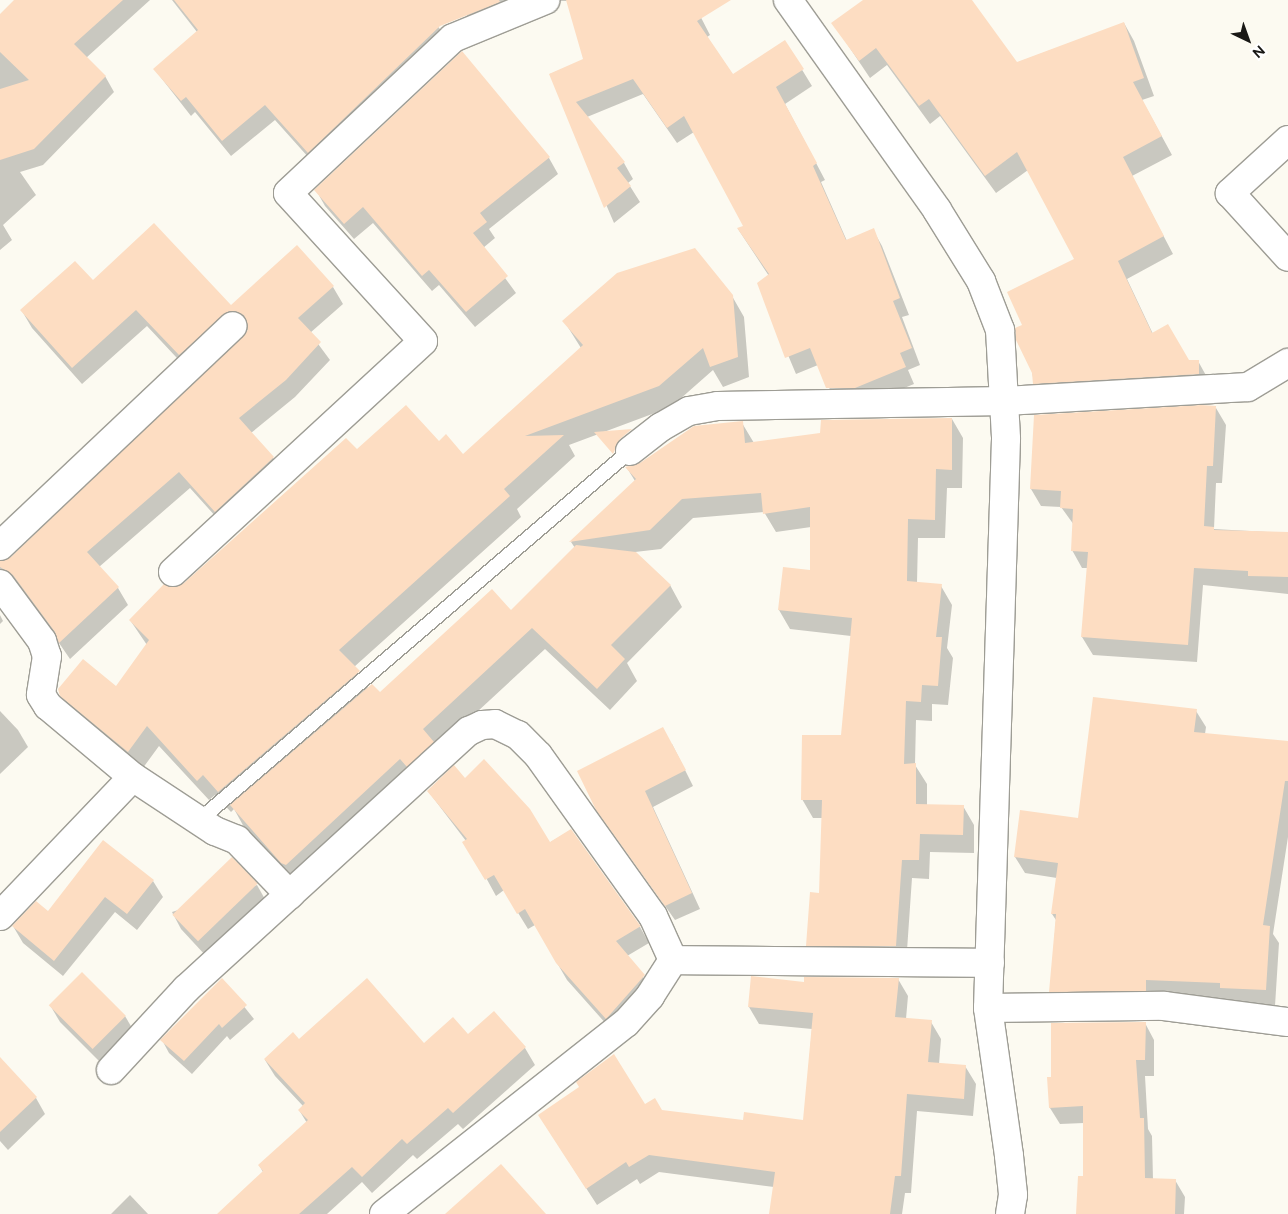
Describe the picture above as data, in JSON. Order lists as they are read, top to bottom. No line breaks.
{"north":"bottom right"}
